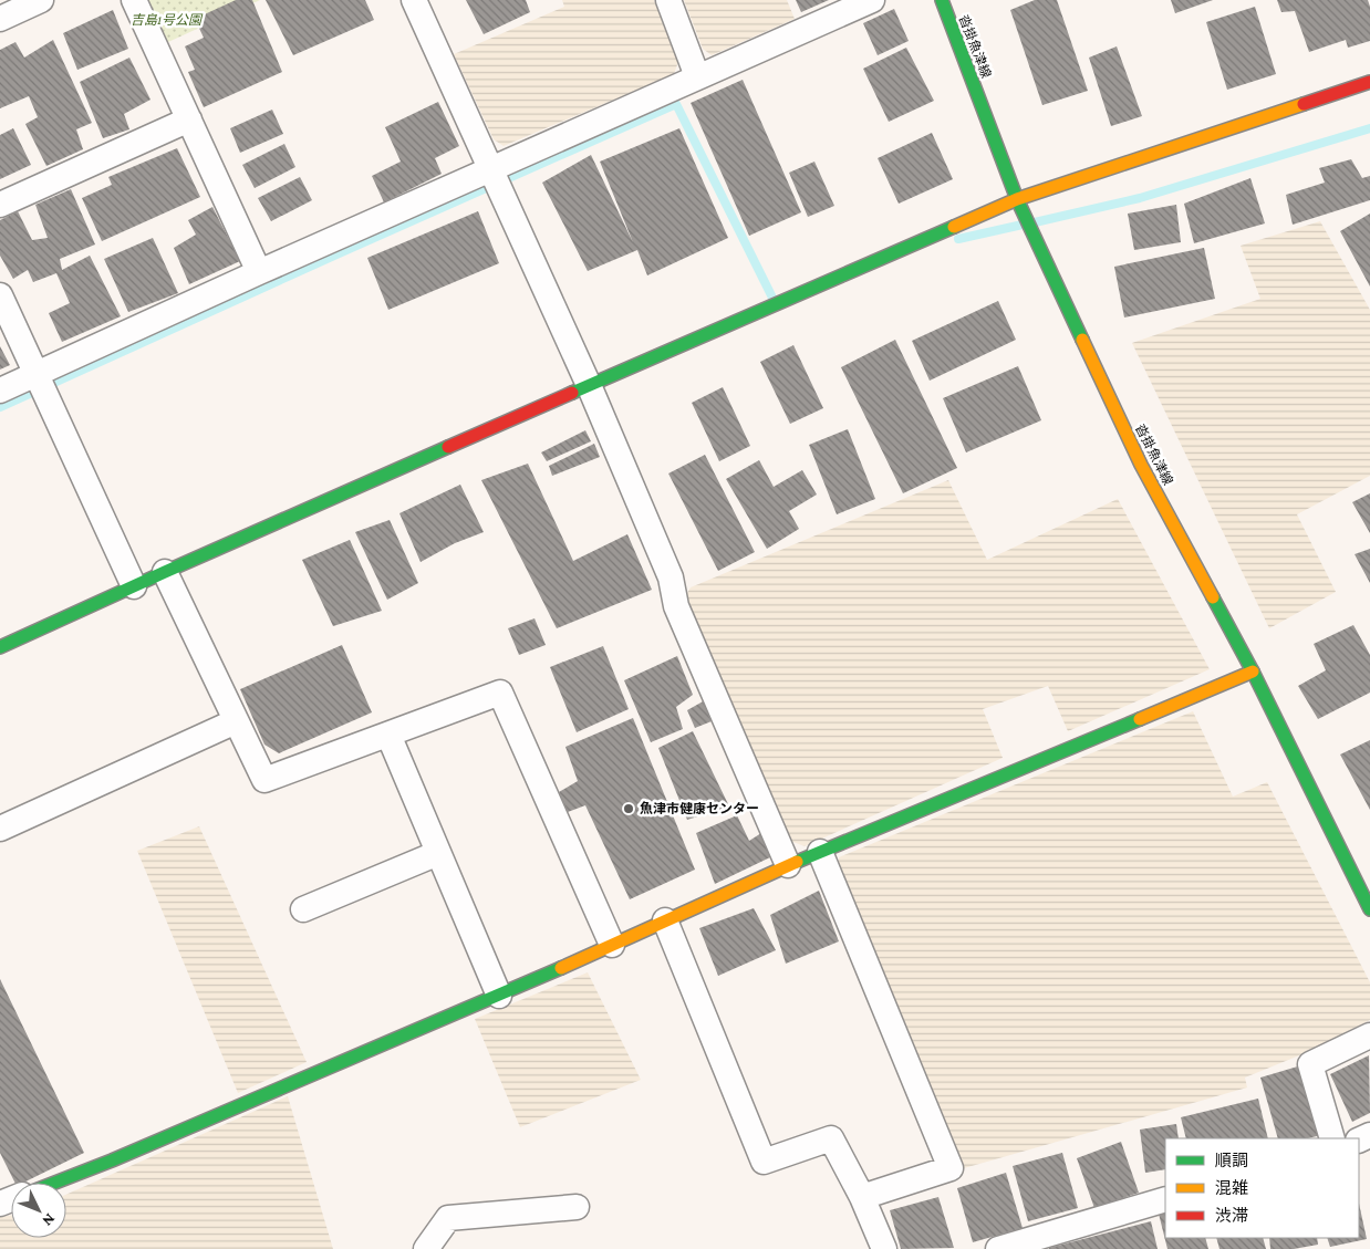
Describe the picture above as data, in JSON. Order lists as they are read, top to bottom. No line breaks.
{"streets":{"street":["沓掛魚津線"]},"parks":["吉島1号公園"],"places":["魚津市健康センター"],"legend":["順調","混雑","渋滞"],"north":"bottom right"}
